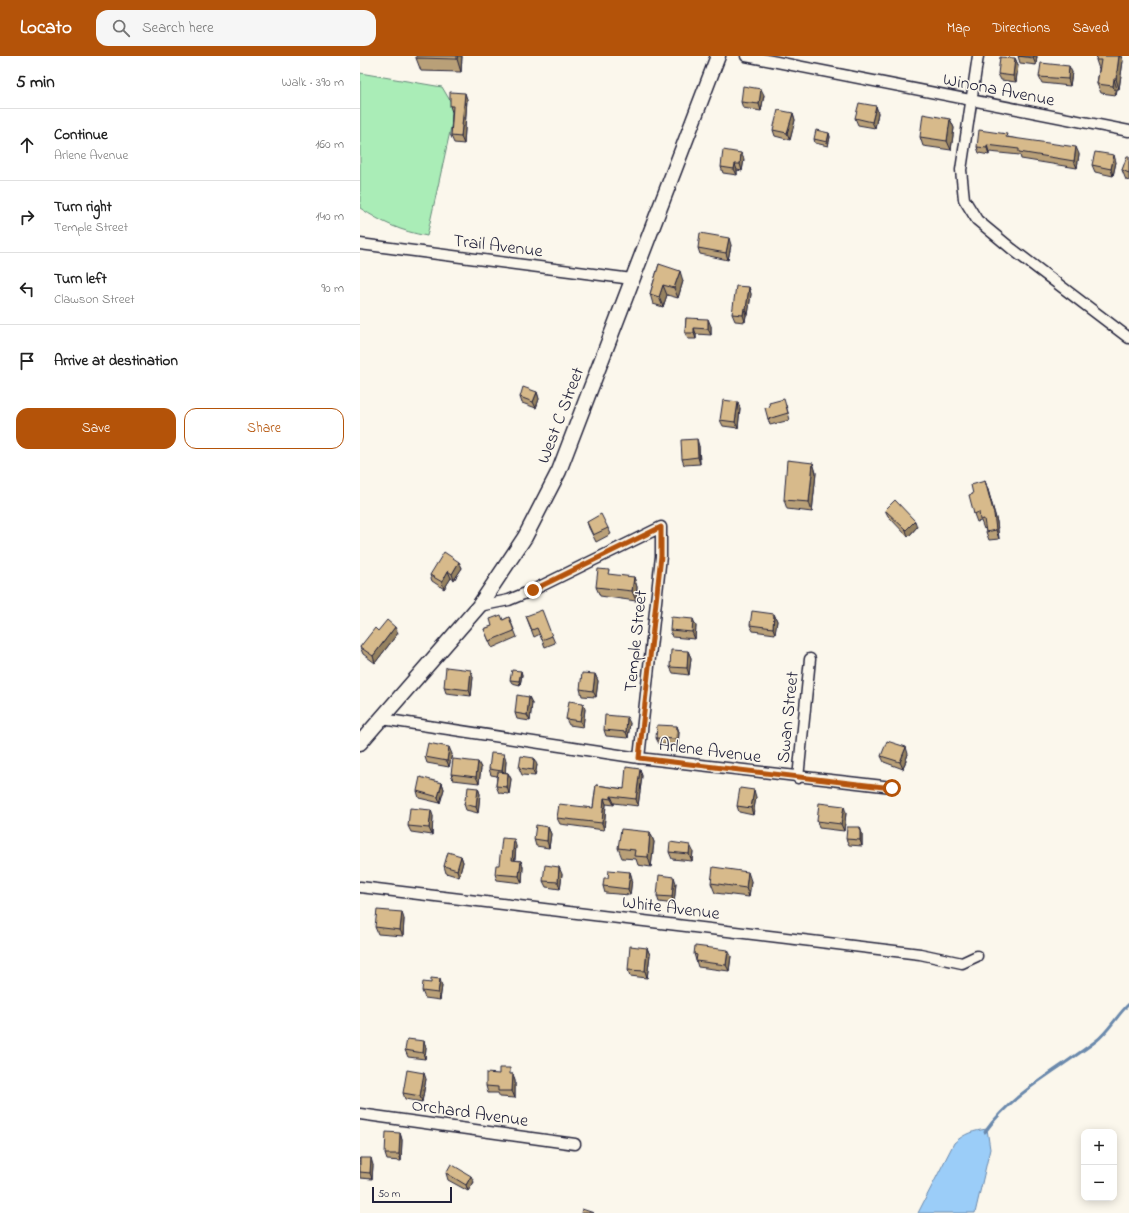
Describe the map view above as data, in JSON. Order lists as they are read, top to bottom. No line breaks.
{"streets":{"main road":["West C Street"],"street":["Winona Avenue","Trail Avenue","Temple Street","Swan Street","Arlene Avenue","White Avenue","Orchard Avenue"]},"crossings":[["Trail Avenue","West C Street"],["West C Street","Temple Street"],["West C Street","Arlene Avenue"],["Temple Street","Arlene Avenue"],["Swan Street","Arlene Avenue"]],"scale_bar":"50 m","page":{"header":"Locato","search":"Search here","nav":["Map","Directions","Saved"],"heading":["5 min","Walk · 390 m"],"list":[["Continue","Arlene Avenue","160 m"],["Turn right","Temple Street","140 m"],["Turn left","Clawson Street","90 m"],"Arrive at destination"],"buttons":["Save","Share"],"map_buttons":["+","−"],"scale":"50 m"}}
